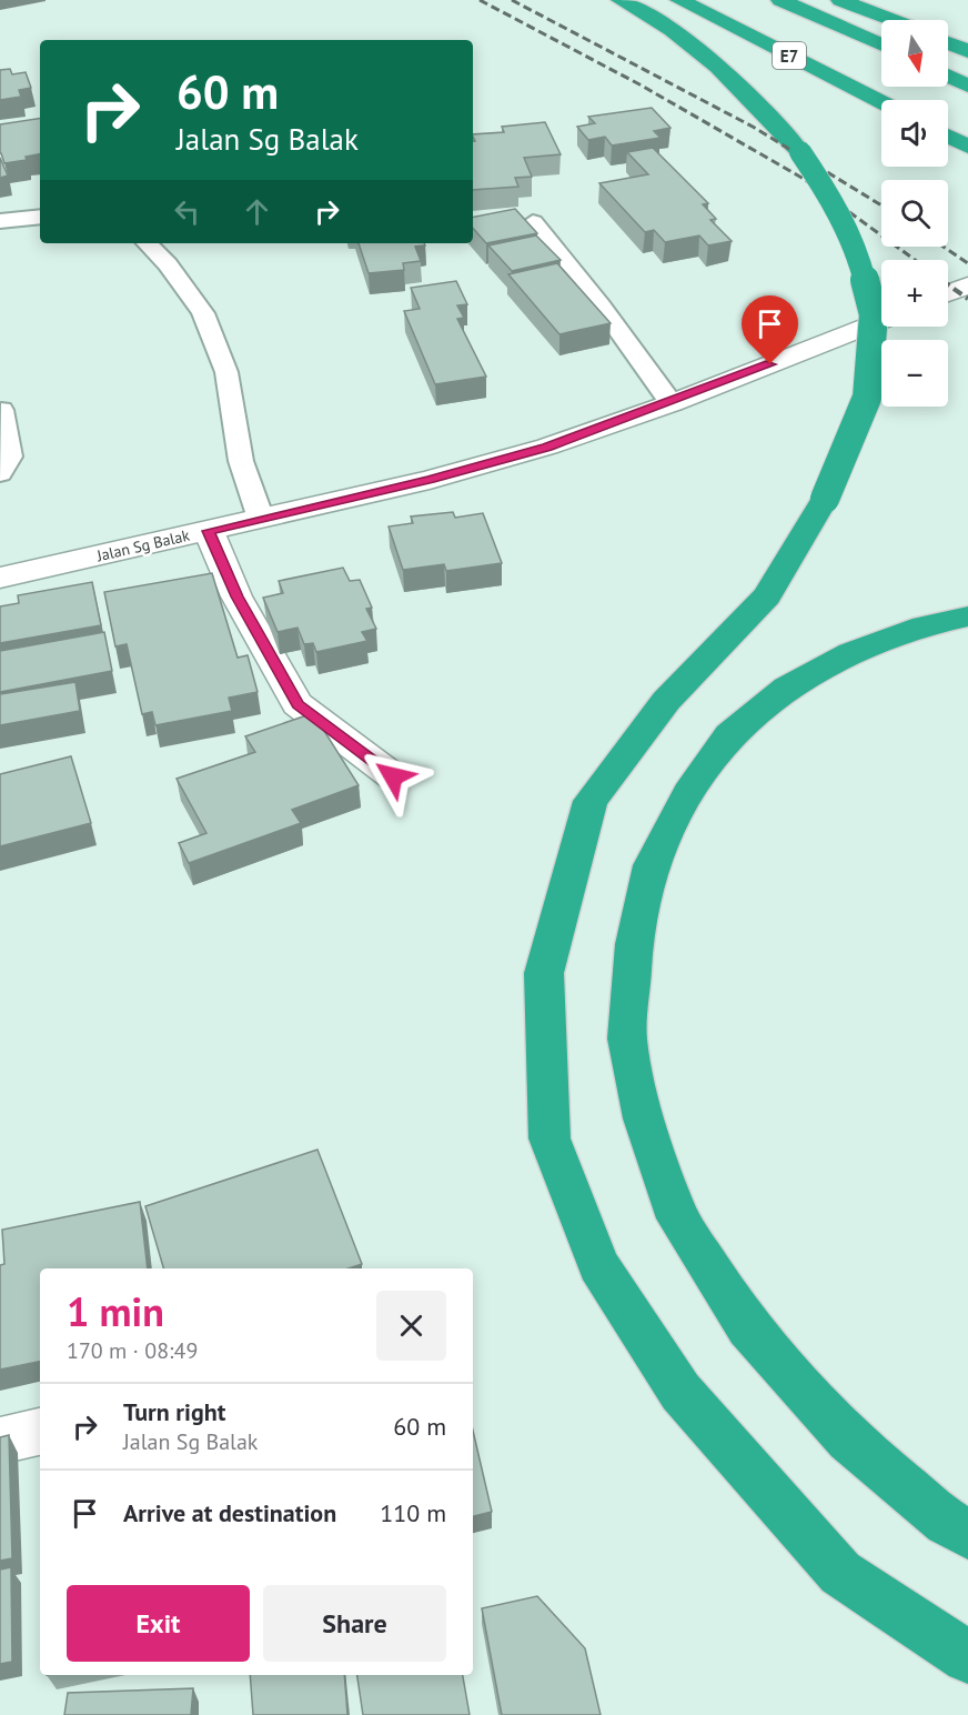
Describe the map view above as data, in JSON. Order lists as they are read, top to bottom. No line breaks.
{"streets":{"highway":["E7"],"street":["Jalan Sg Balak"]},"north":"bottom","page":{"map_buttons":["+","−"],"turn":["60 m","Jalan Sg Balak"],"heading":["1 min","170 m · 08:49"],"list":[{"name":"Turn right","note":"Jalan Sg Balak","value":"60 m"},{"name":"Arrive at destination","value":"110 m"}],"buttons":["Exit","Share"]}}
